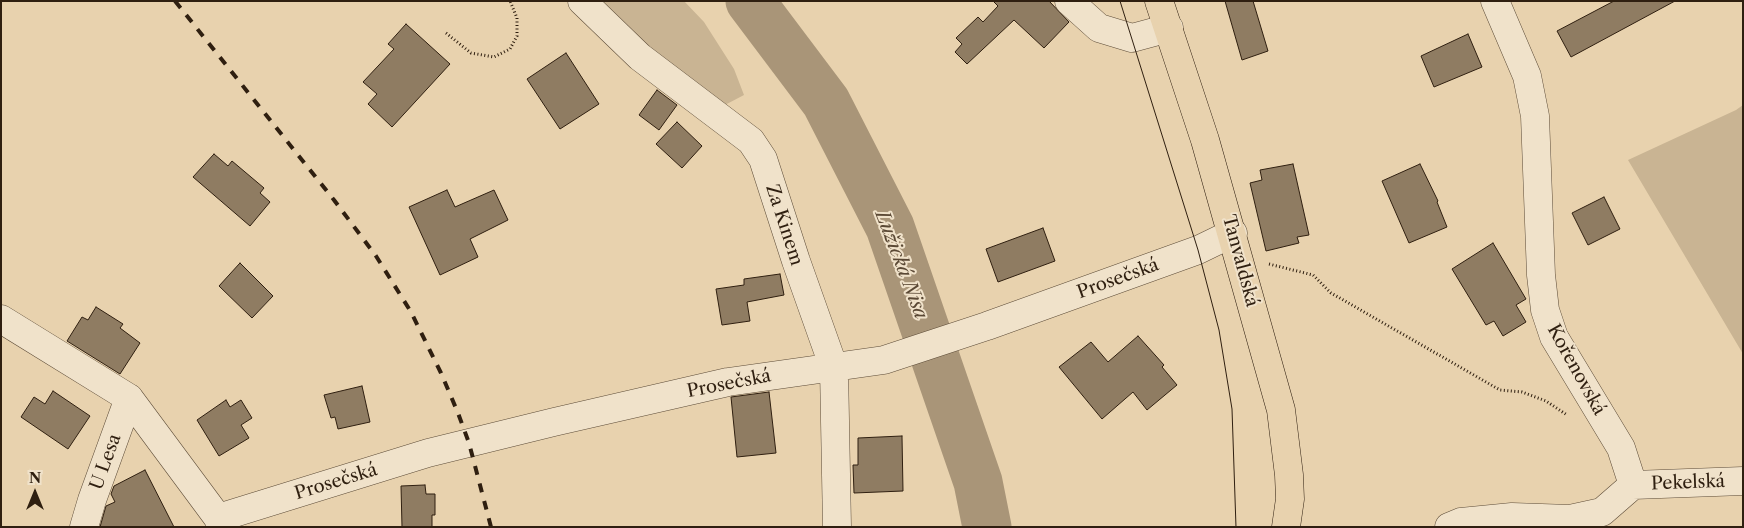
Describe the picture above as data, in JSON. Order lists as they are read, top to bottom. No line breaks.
{"streets":{"main road":["Tanvaldská"],"street":["Za Kinem","Prosečská","Kořenovská","U Lesa","Pekelská"]},"crossings":[["Za Kinem","Prosečská"],["Tanvaldská","Prosečská"],["Prosečská","U Lesa"],["Kořenovská","Pekelská"]],"water":["Lužická Nisa"],"north":"top"}
